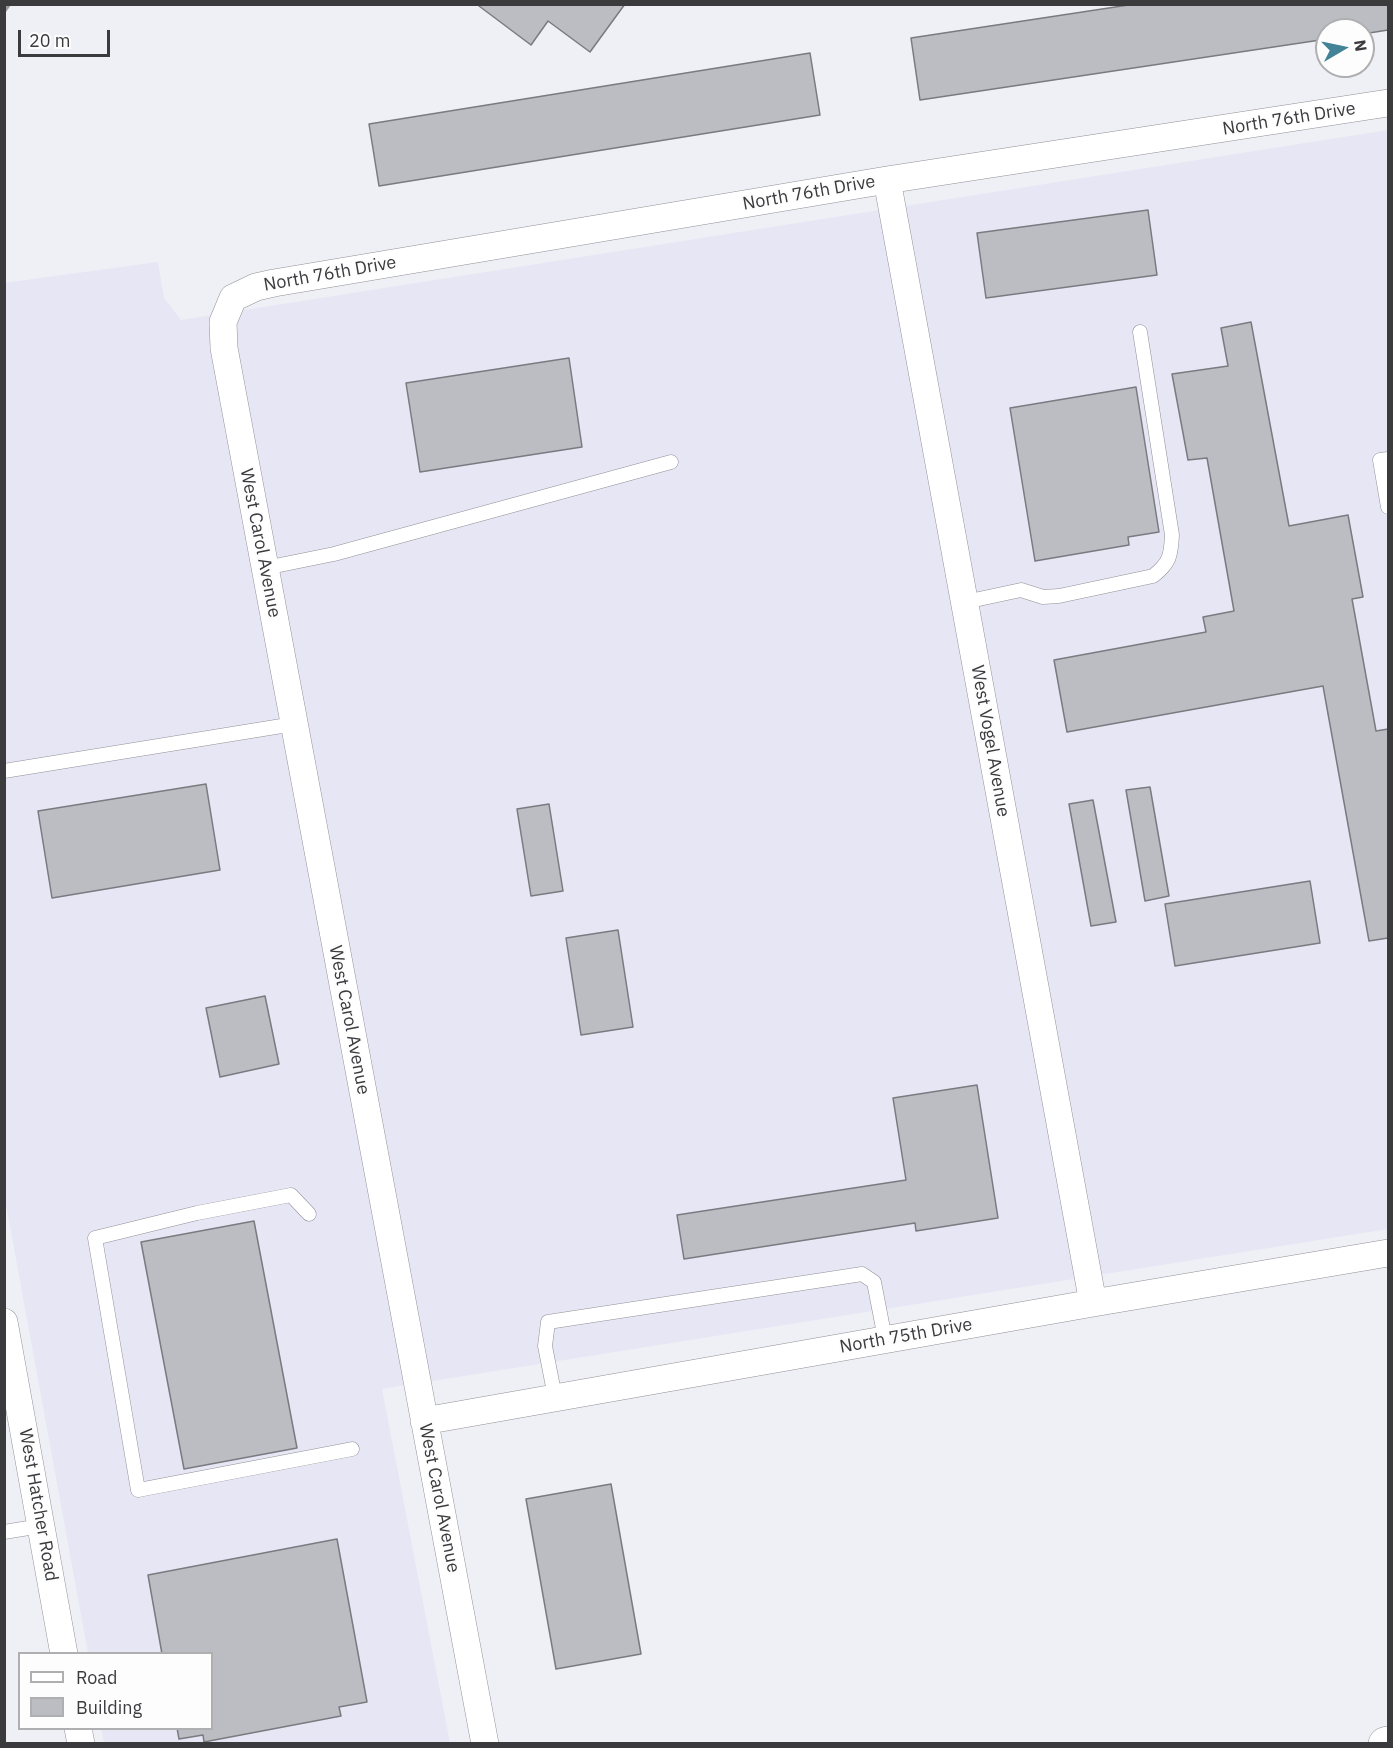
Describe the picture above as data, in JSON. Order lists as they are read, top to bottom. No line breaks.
{"streets":{"street":["North 76th Drive","West Carol Avenue","West Vogel Avenue","North 75th Drive","West Hatcher Road"]},"crossings":[["North 76th Drive","West Carol Avenue"],["North 76th Drive","West Vogel Avenue"],["West Carol Avenue","North 75th Drive"],["West Vogel Avenue","North 75th Drive"]],"legend":["Road","Building"],"scale_bar":"20 m","north":"right"}
